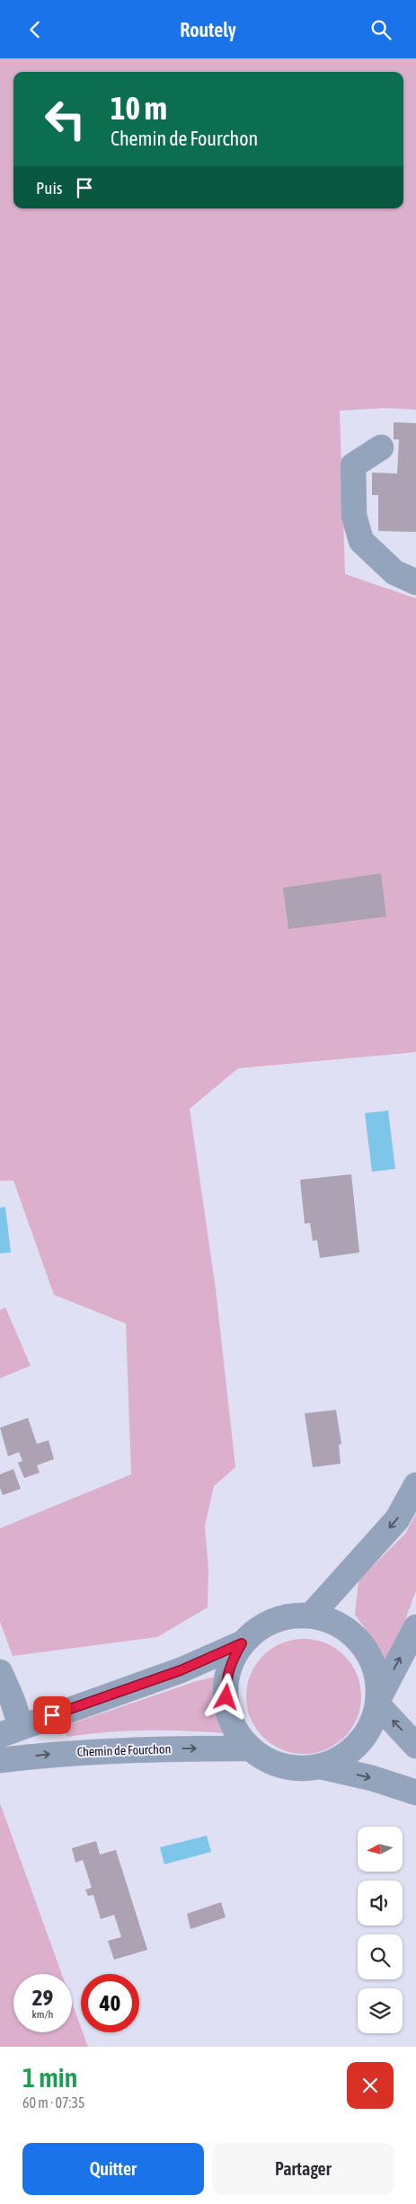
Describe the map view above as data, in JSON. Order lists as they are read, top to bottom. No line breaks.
{"streets":{"street":["Chemin de Fourchon"]},"north":"left","page":{"header":"Routely","turn":["10 m","Chemin de Fourchon"],"then":"Puis","speed":"29 km/h","limit":"40","heading":["1 min","60 m · 07:35"],"buttons":["Quitter","Partager"]}}
